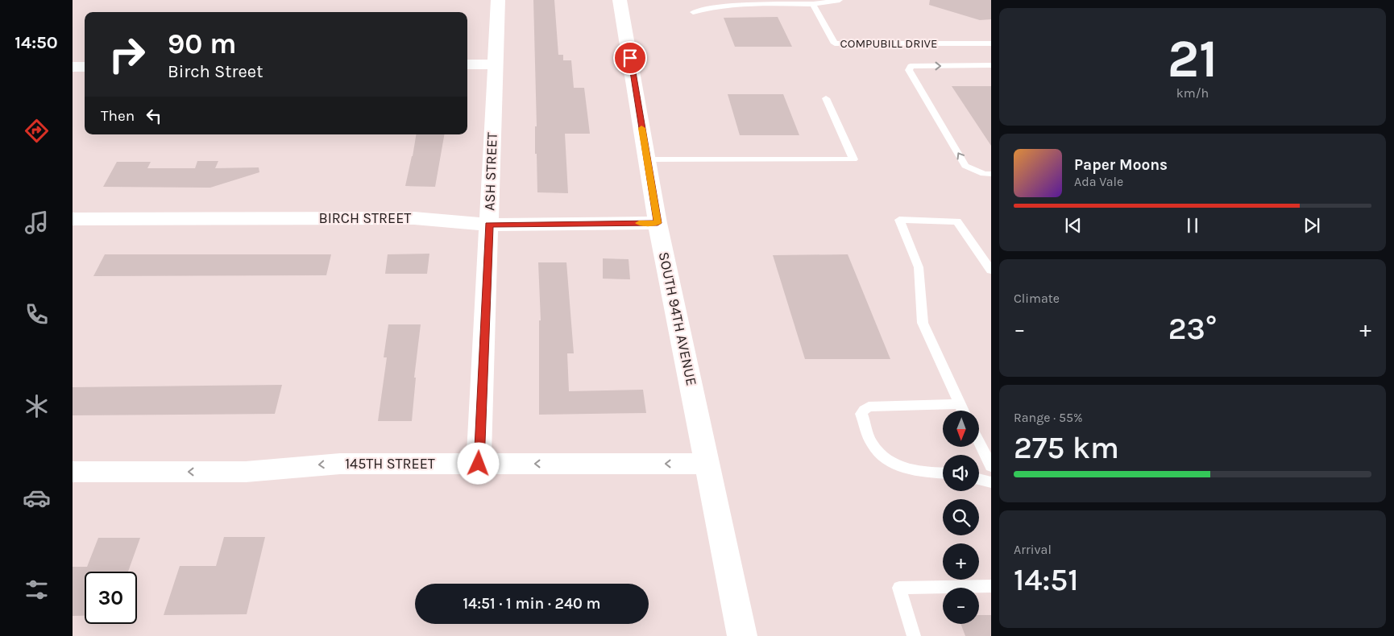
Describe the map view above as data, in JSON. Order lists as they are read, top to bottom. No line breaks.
{"streets":{"street":["ASH STREET","BIRCH STREET","SOUTH 94TH AVENUE","145TH STREET"],"lane":["COMPUBILL DRIVE"]},"crossings":[["ASH STREET","BIRCH STREET"],["ASH STREET","145TH STREET"],["BIRCH STREET","SOUTH 94TH AVENUE"],["SOUTH 94TH AVENUE","145TH STREET"]],"one_way":["145TH STREET"],"north":"bottom","page":{"tabs":"14:50","tile":[["21","km/h"],"Climate",["Range · 55%","275 km"],["Arrival","14:51"]],"turn":["90 m","Birch Street"],"then":"Then","song":["Paper Moons","Ada Vale"],"heat":["−","23°","+"],"map_buttons":["+","−"],"limit":"30","trip":"14:51 · 1 min · 240 m"}}
